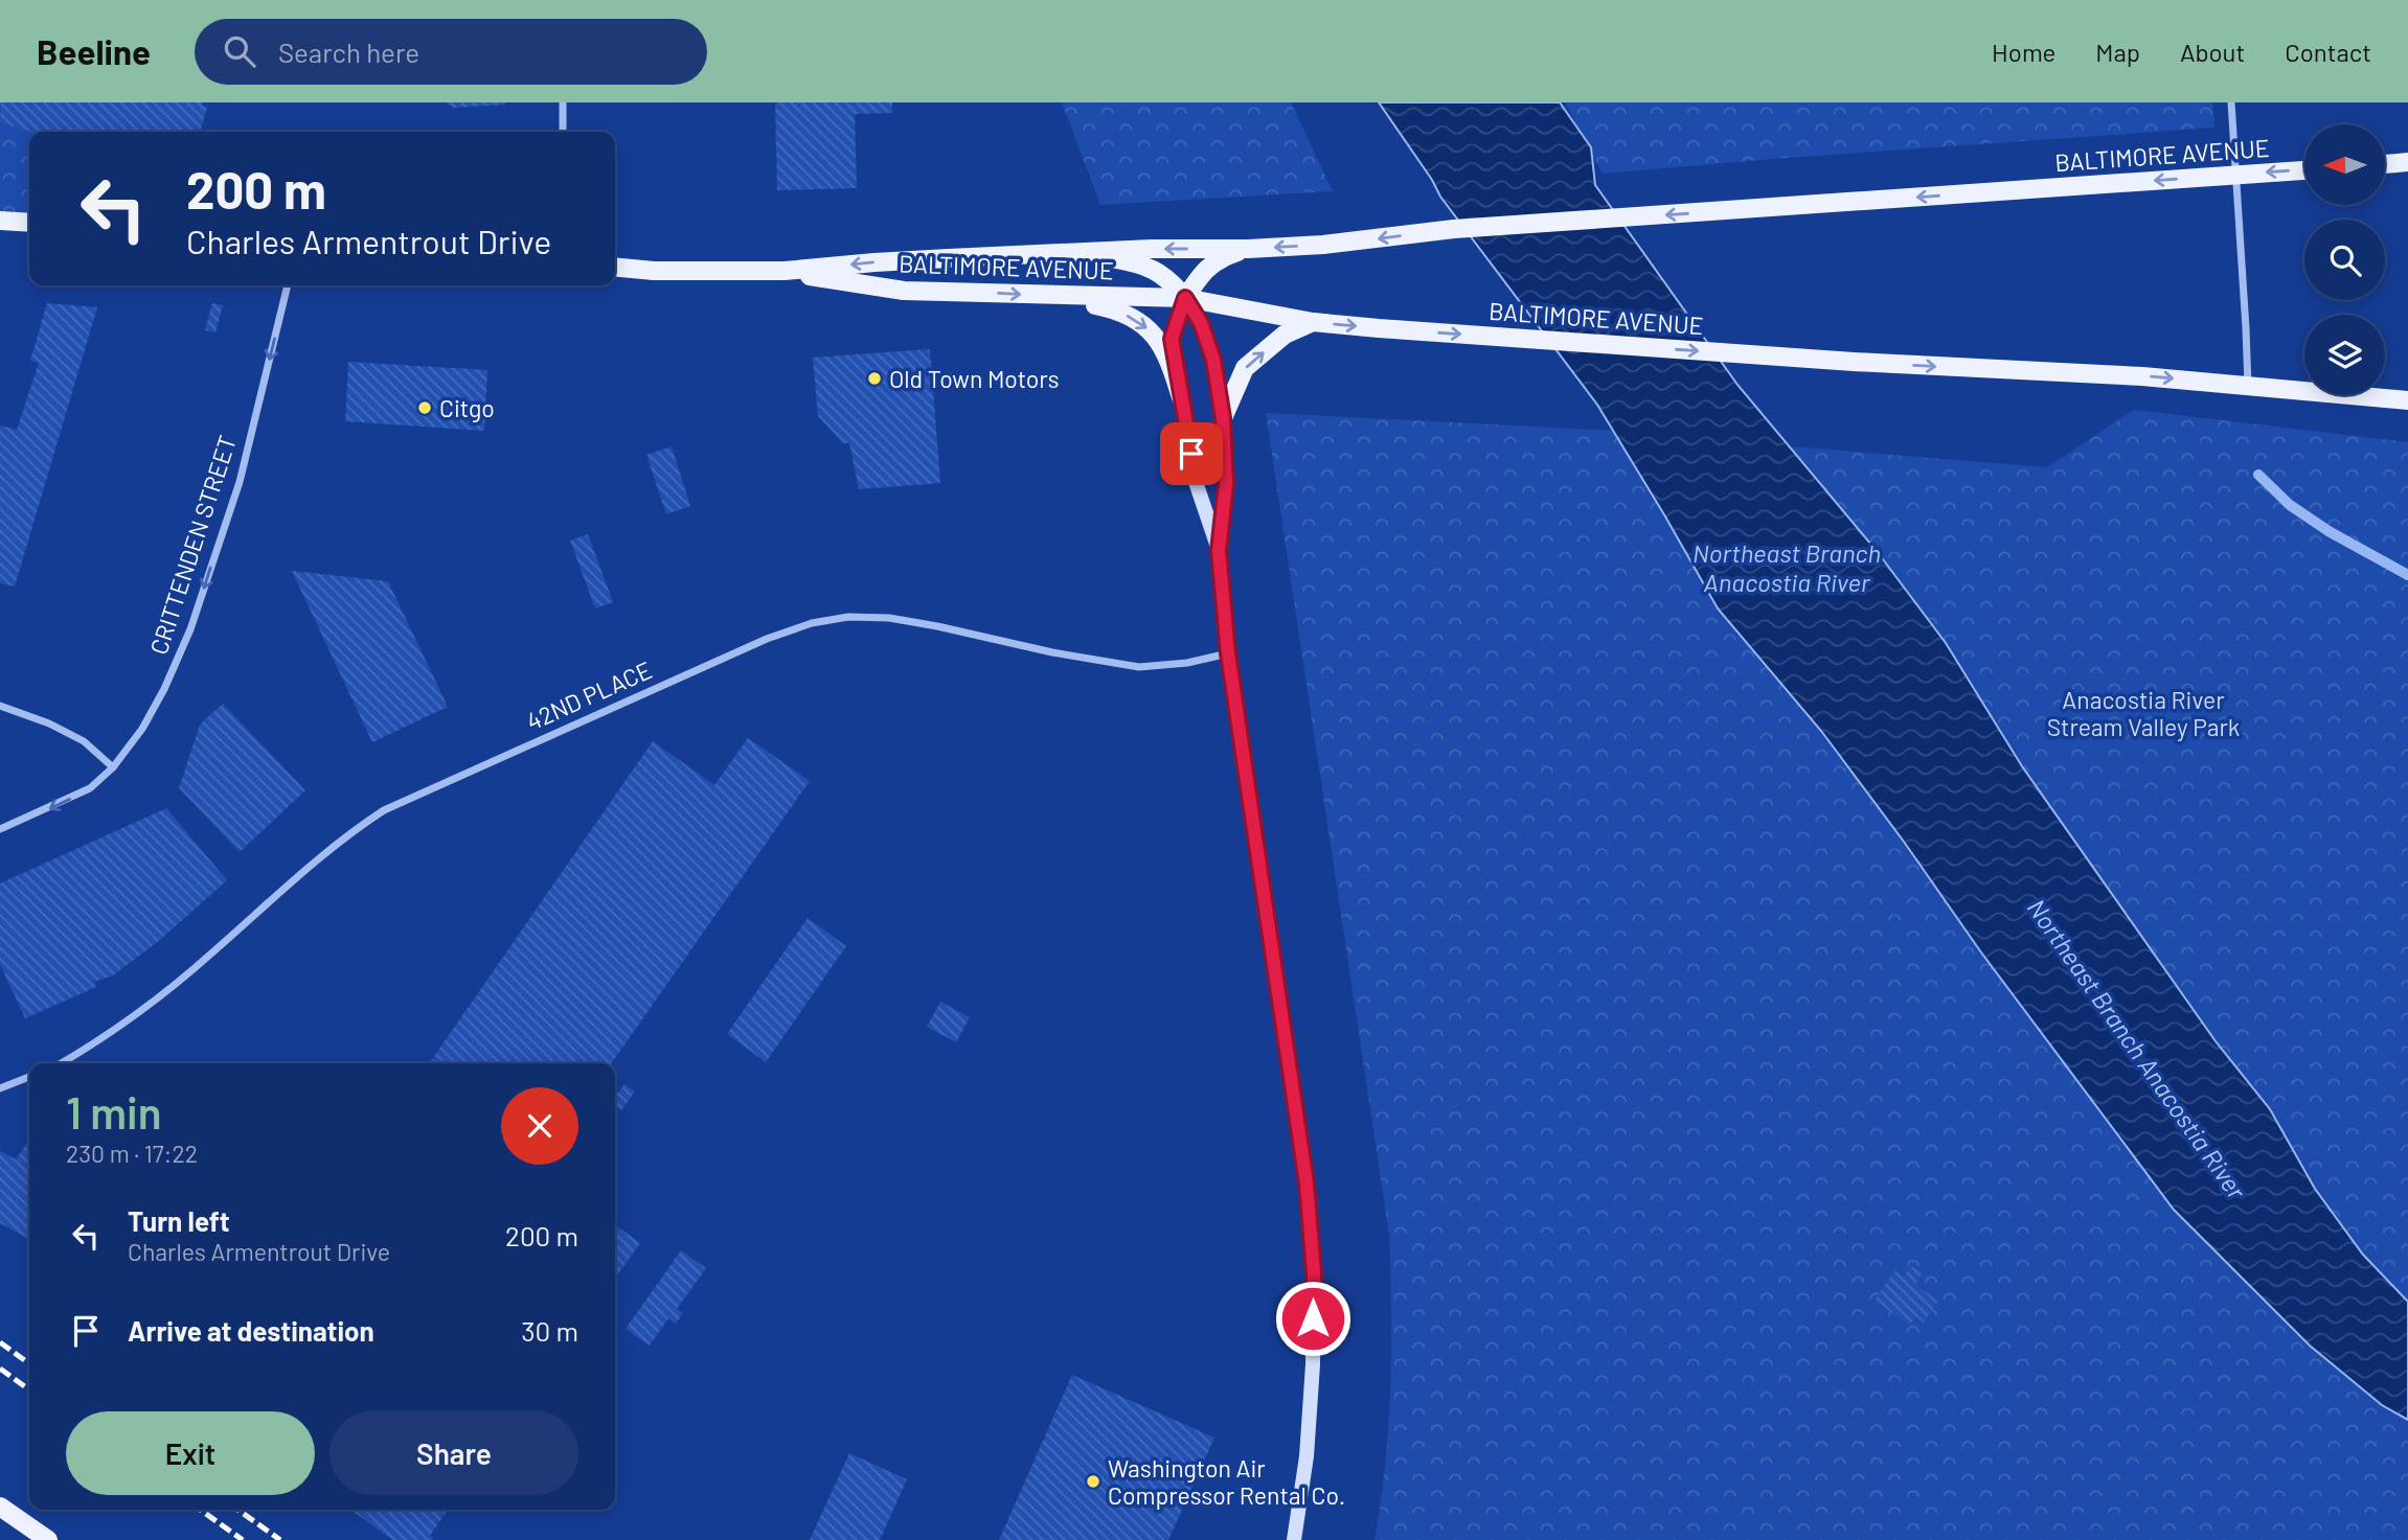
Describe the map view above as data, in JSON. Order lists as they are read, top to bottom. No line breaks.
{"streets":{"main road":["BALTIMORE AVENUE"],"street":["CRITTENDEN STREET","42ND PLACE"]},"one_way":["CRITTENDEN STREET"],"water":["Northeast Branch Anacostia River"],"parks":["Anacostia River Stream Valley Park"],"places":["Old Town Motors","Citgo","Washington Air Compressor Rental Co."],"north":"left","page":{"header":"Beeline","search":"Search here","nav":["Home","Map","About","Contact"],"turn":["200 m","Charles Armentrout Drive"],"heading":["1 min","230 m · 17:22"],"list":[{"name":"Turn left","note":"Charles Armentrout Drive","value":"200 m"},{"name":"Arrive at destination","value":"30 m"}],"buttons":["Exit","Share"]}}
